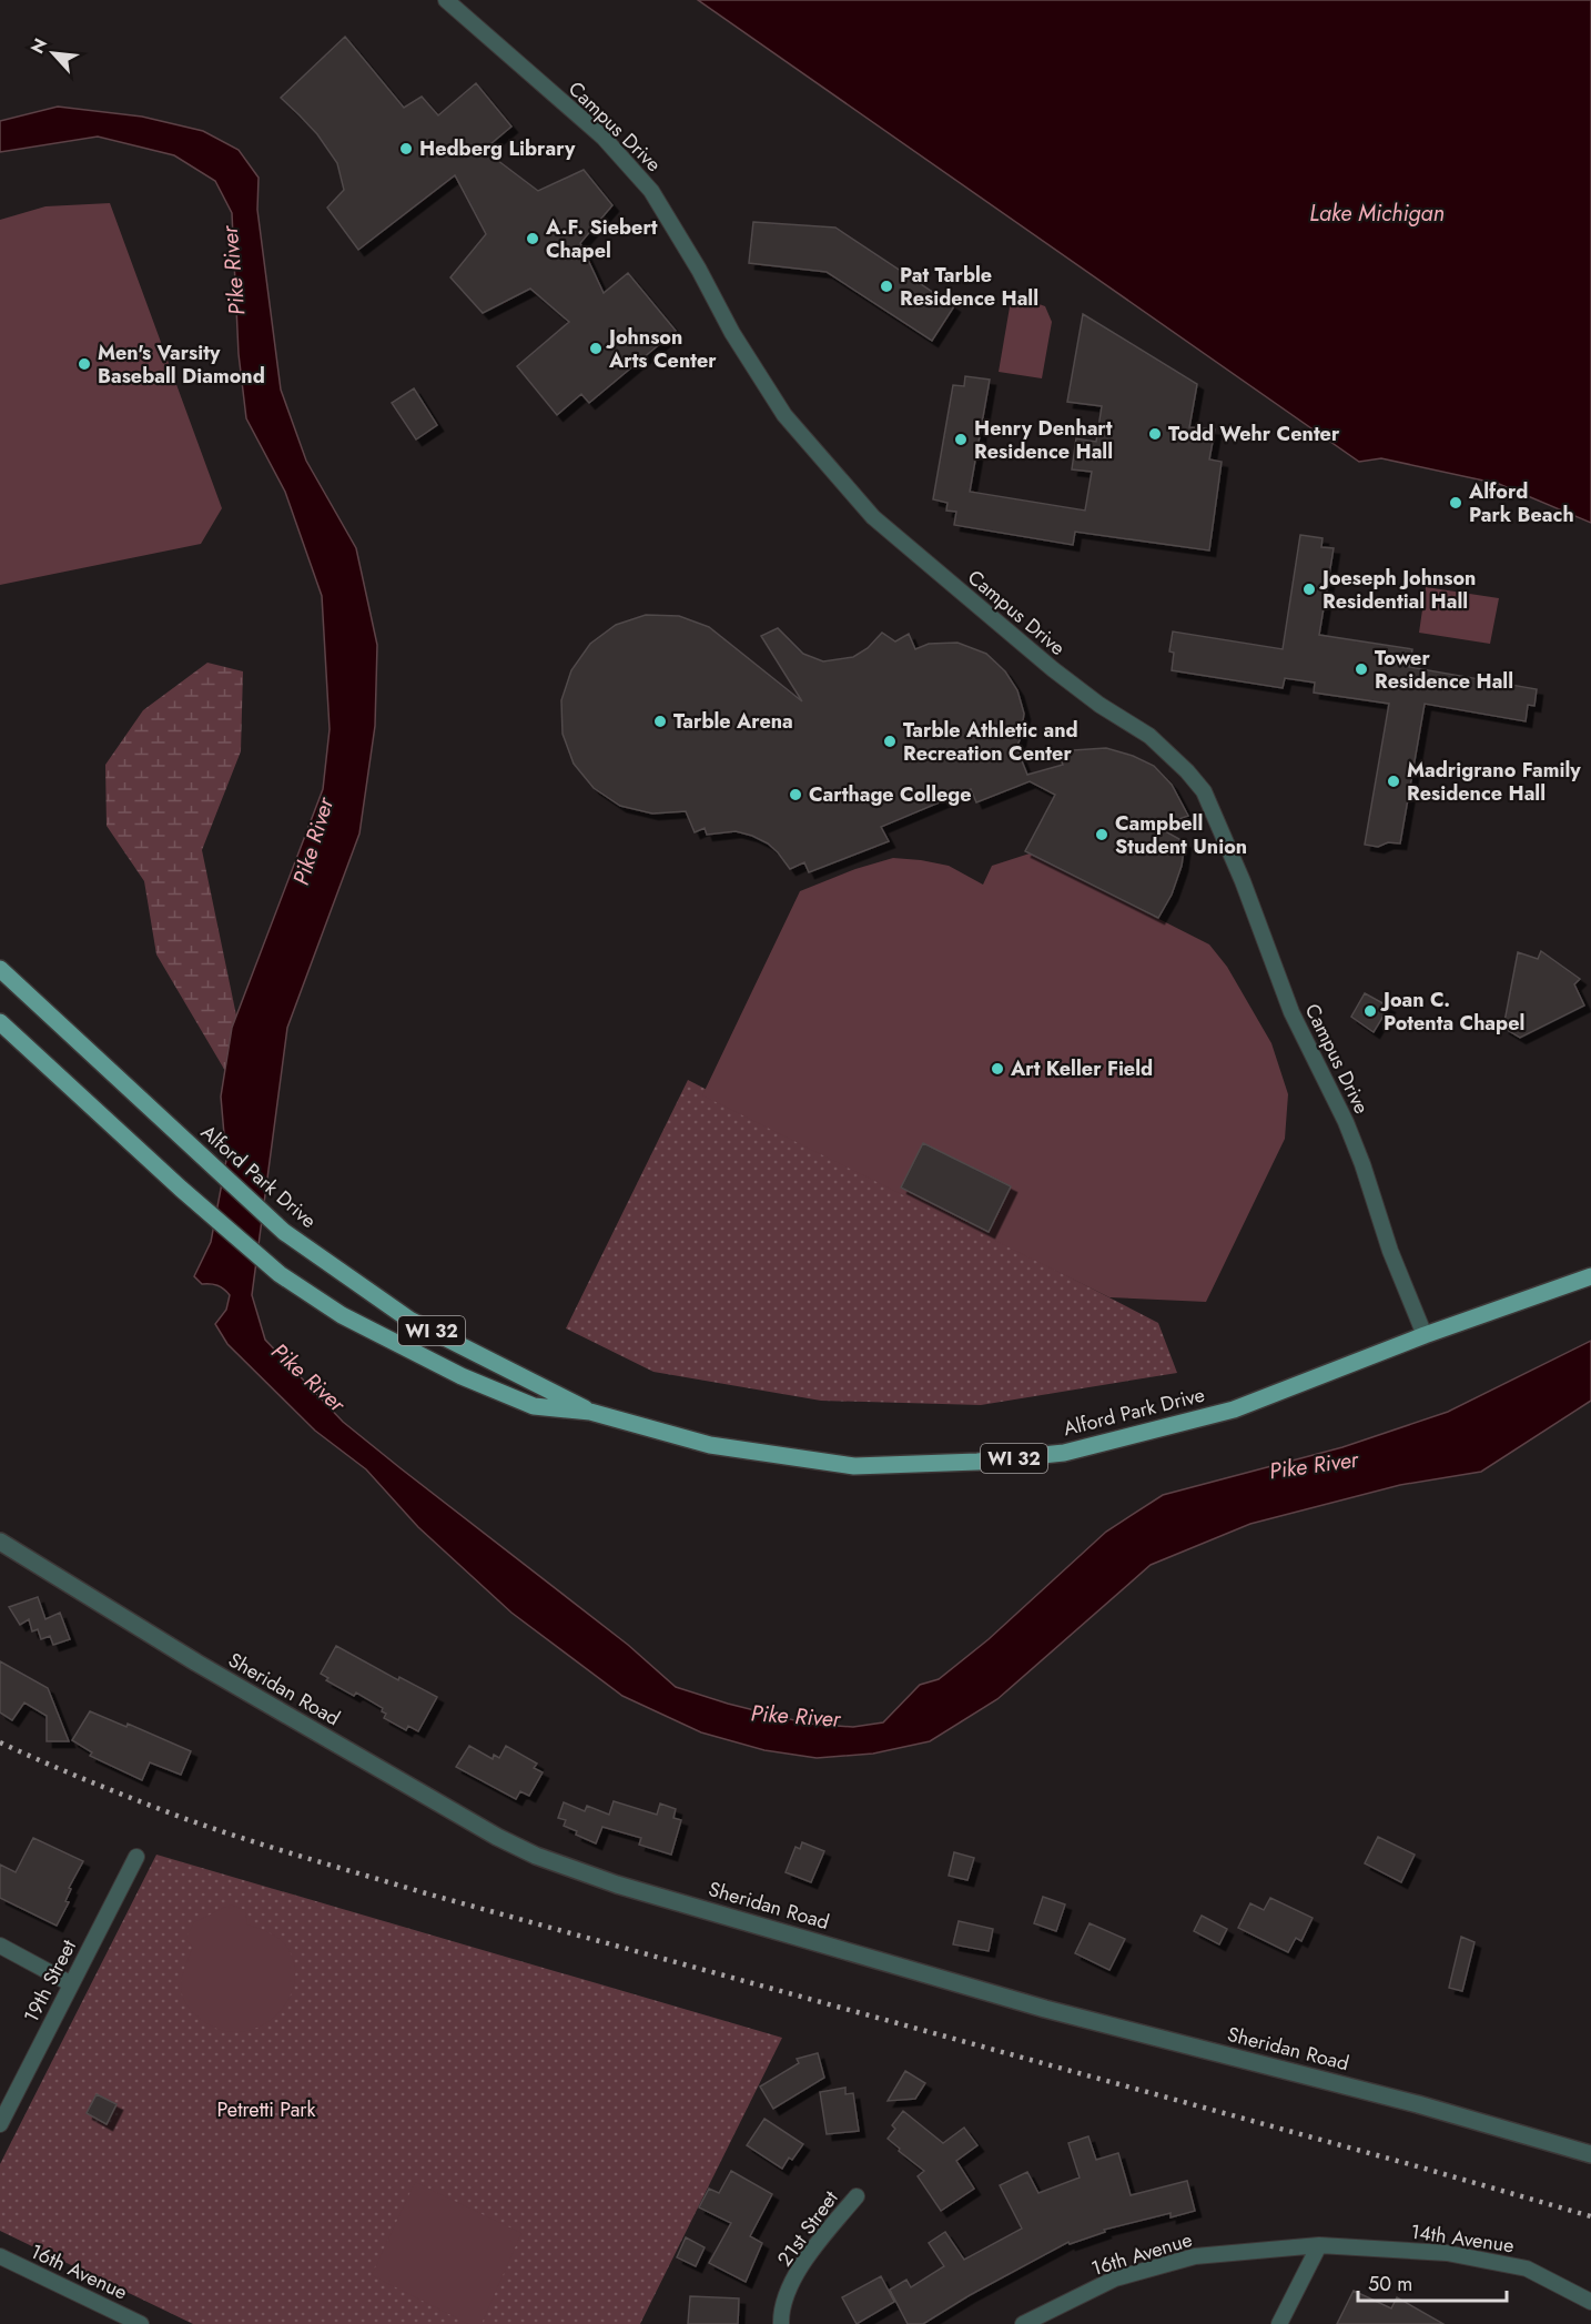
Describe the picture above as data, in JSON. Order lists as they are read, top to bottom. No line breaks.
{"streets":{"main road":["Alford Park Drive","WI 32"],"street":["Campus Drive","Sheridan Road","19th Street","21st Street","14th Avenue","16th Avenue"]},"crossings":[["Campus Drive","Alford Park Drive"],["14th Avenue","16th Avenue"]],"water":["Lake Michigan","Pike River"],"parks":["Petretti Park"],"places":["Hedberg Library","A.F. Siebert Chapel","Pat Tarble Residence Hall","Johnson Arts Center","Men's Varsity Baseball Diamond","Todd Wehr Center","Henry Denhart Residence Hall","Alford Park Beach","Joeseph Johnson Residential Hall","Tower Residence Hall","Tarble Arena","Tarble Athletic and Recreation Center","Madrigrano Family Residence Hall","Carthage College","Campbell Student Union","Joan C. Potenta Chapel","Art Keller Field"],"scale_bar":"50 m","north":"top left"}
